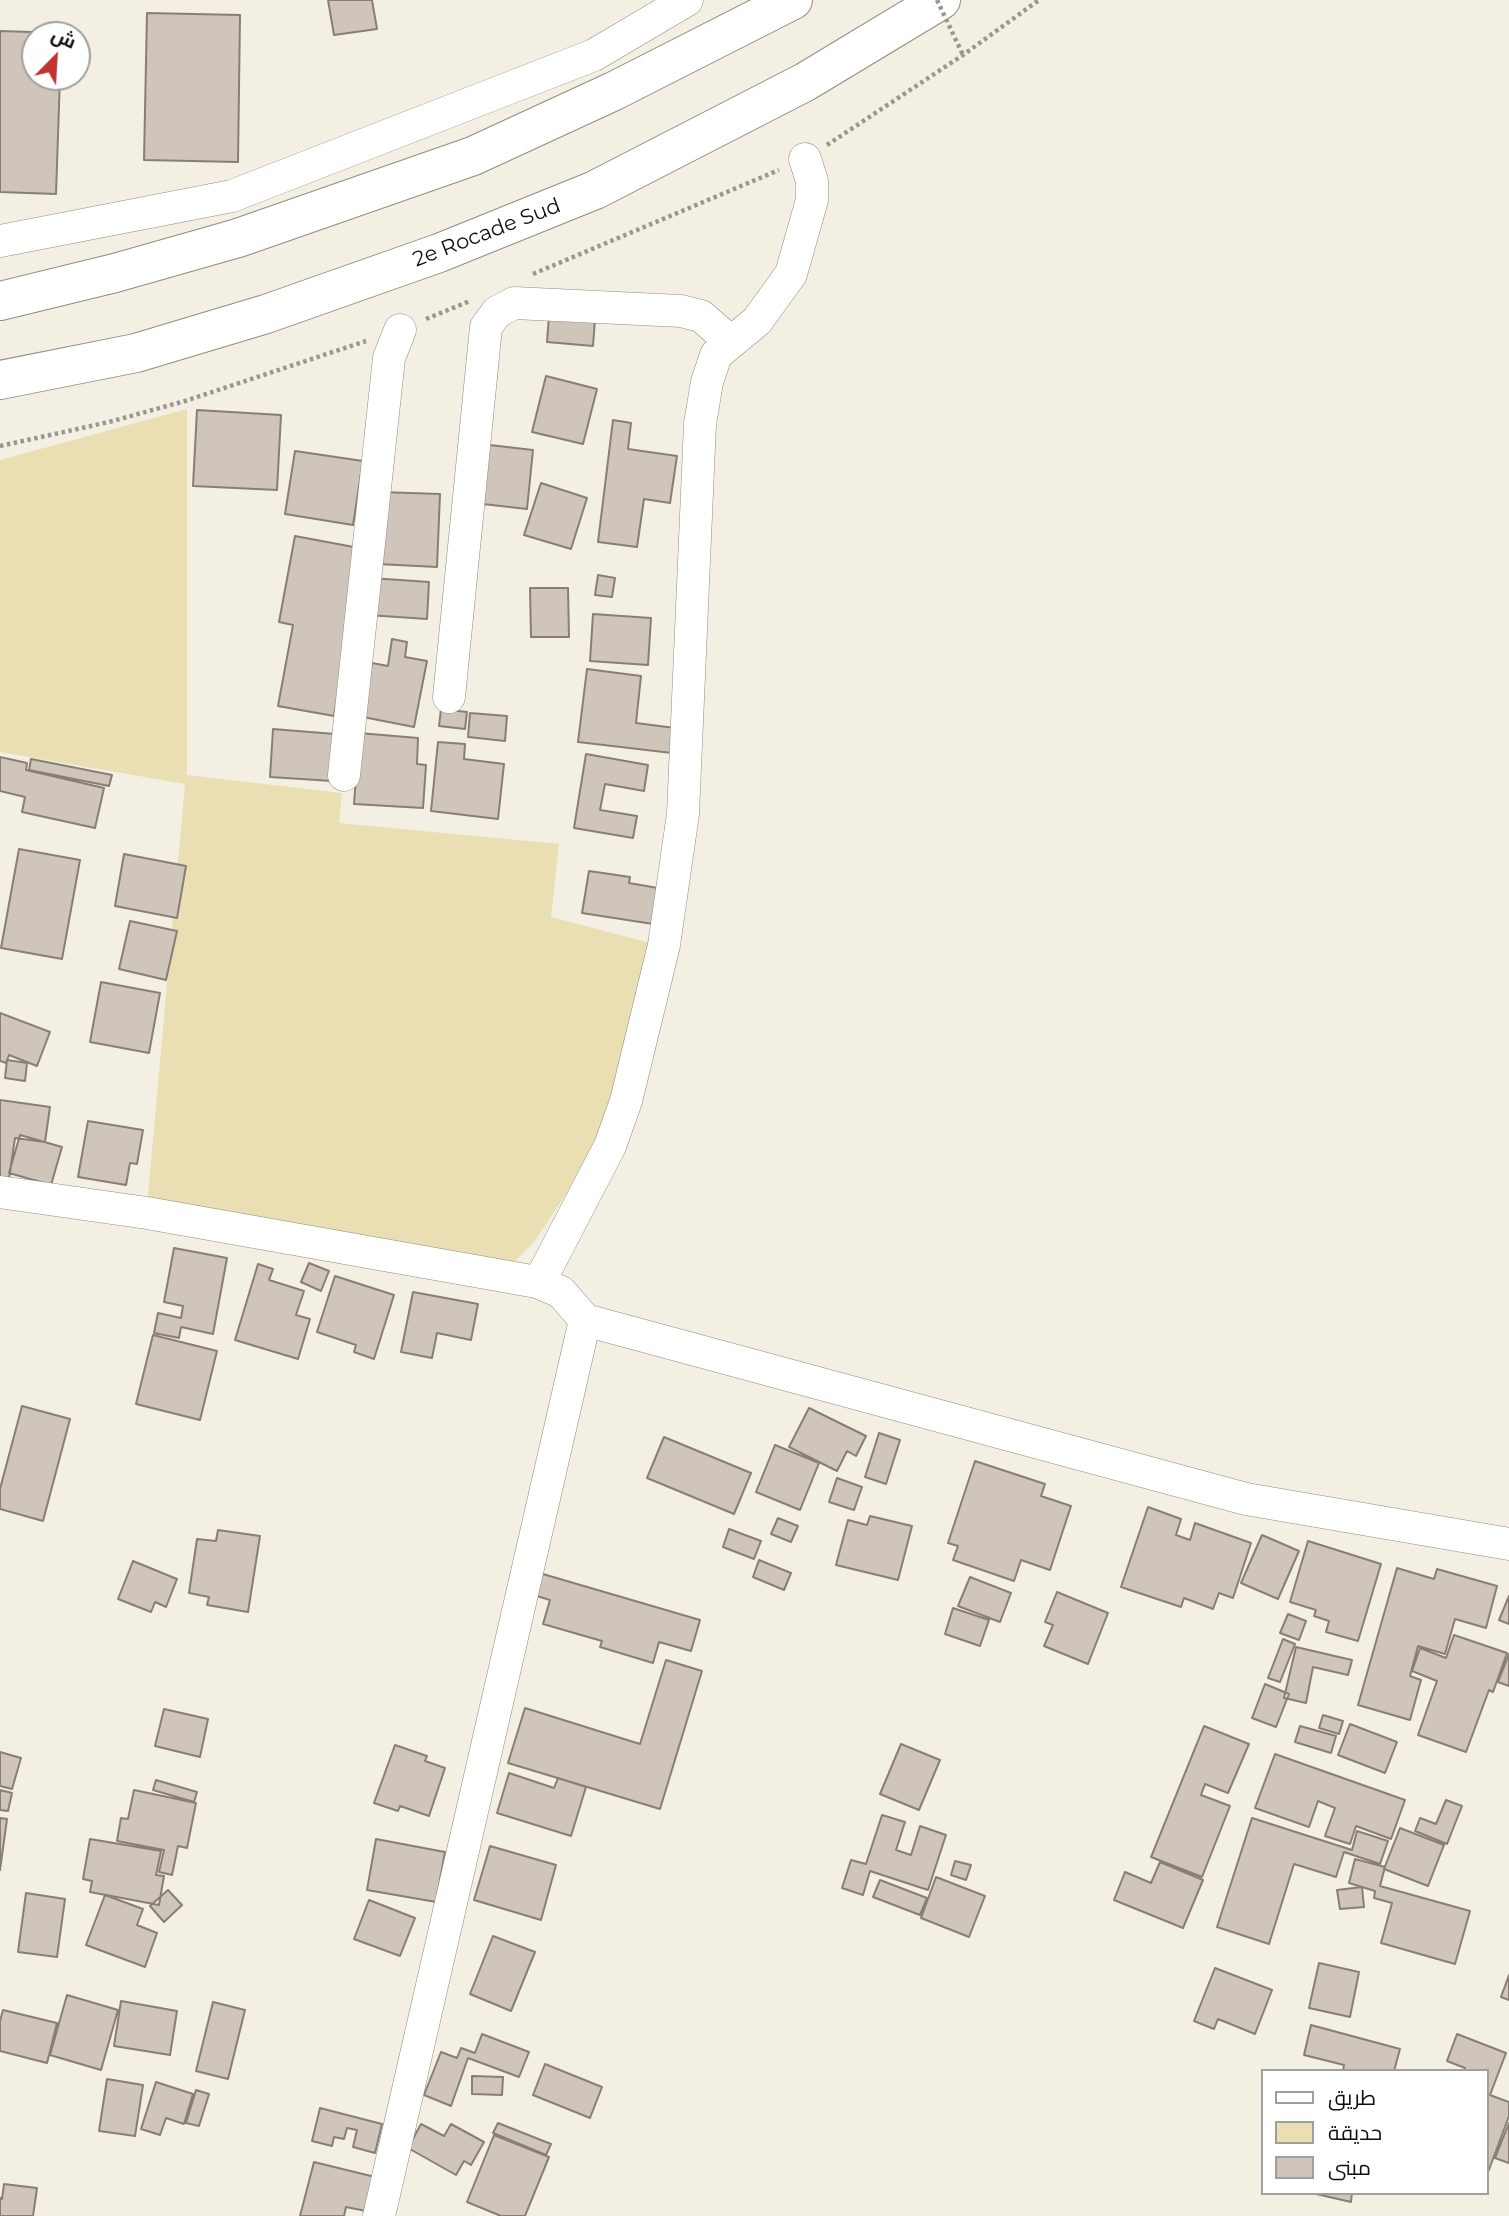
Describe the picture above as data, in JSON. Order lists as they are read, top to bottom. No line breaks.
{"streets":{"highway":["2e Rocade Sud"]},"legend":["طريق","حديقة","مبنى"],"north":"top right"}
